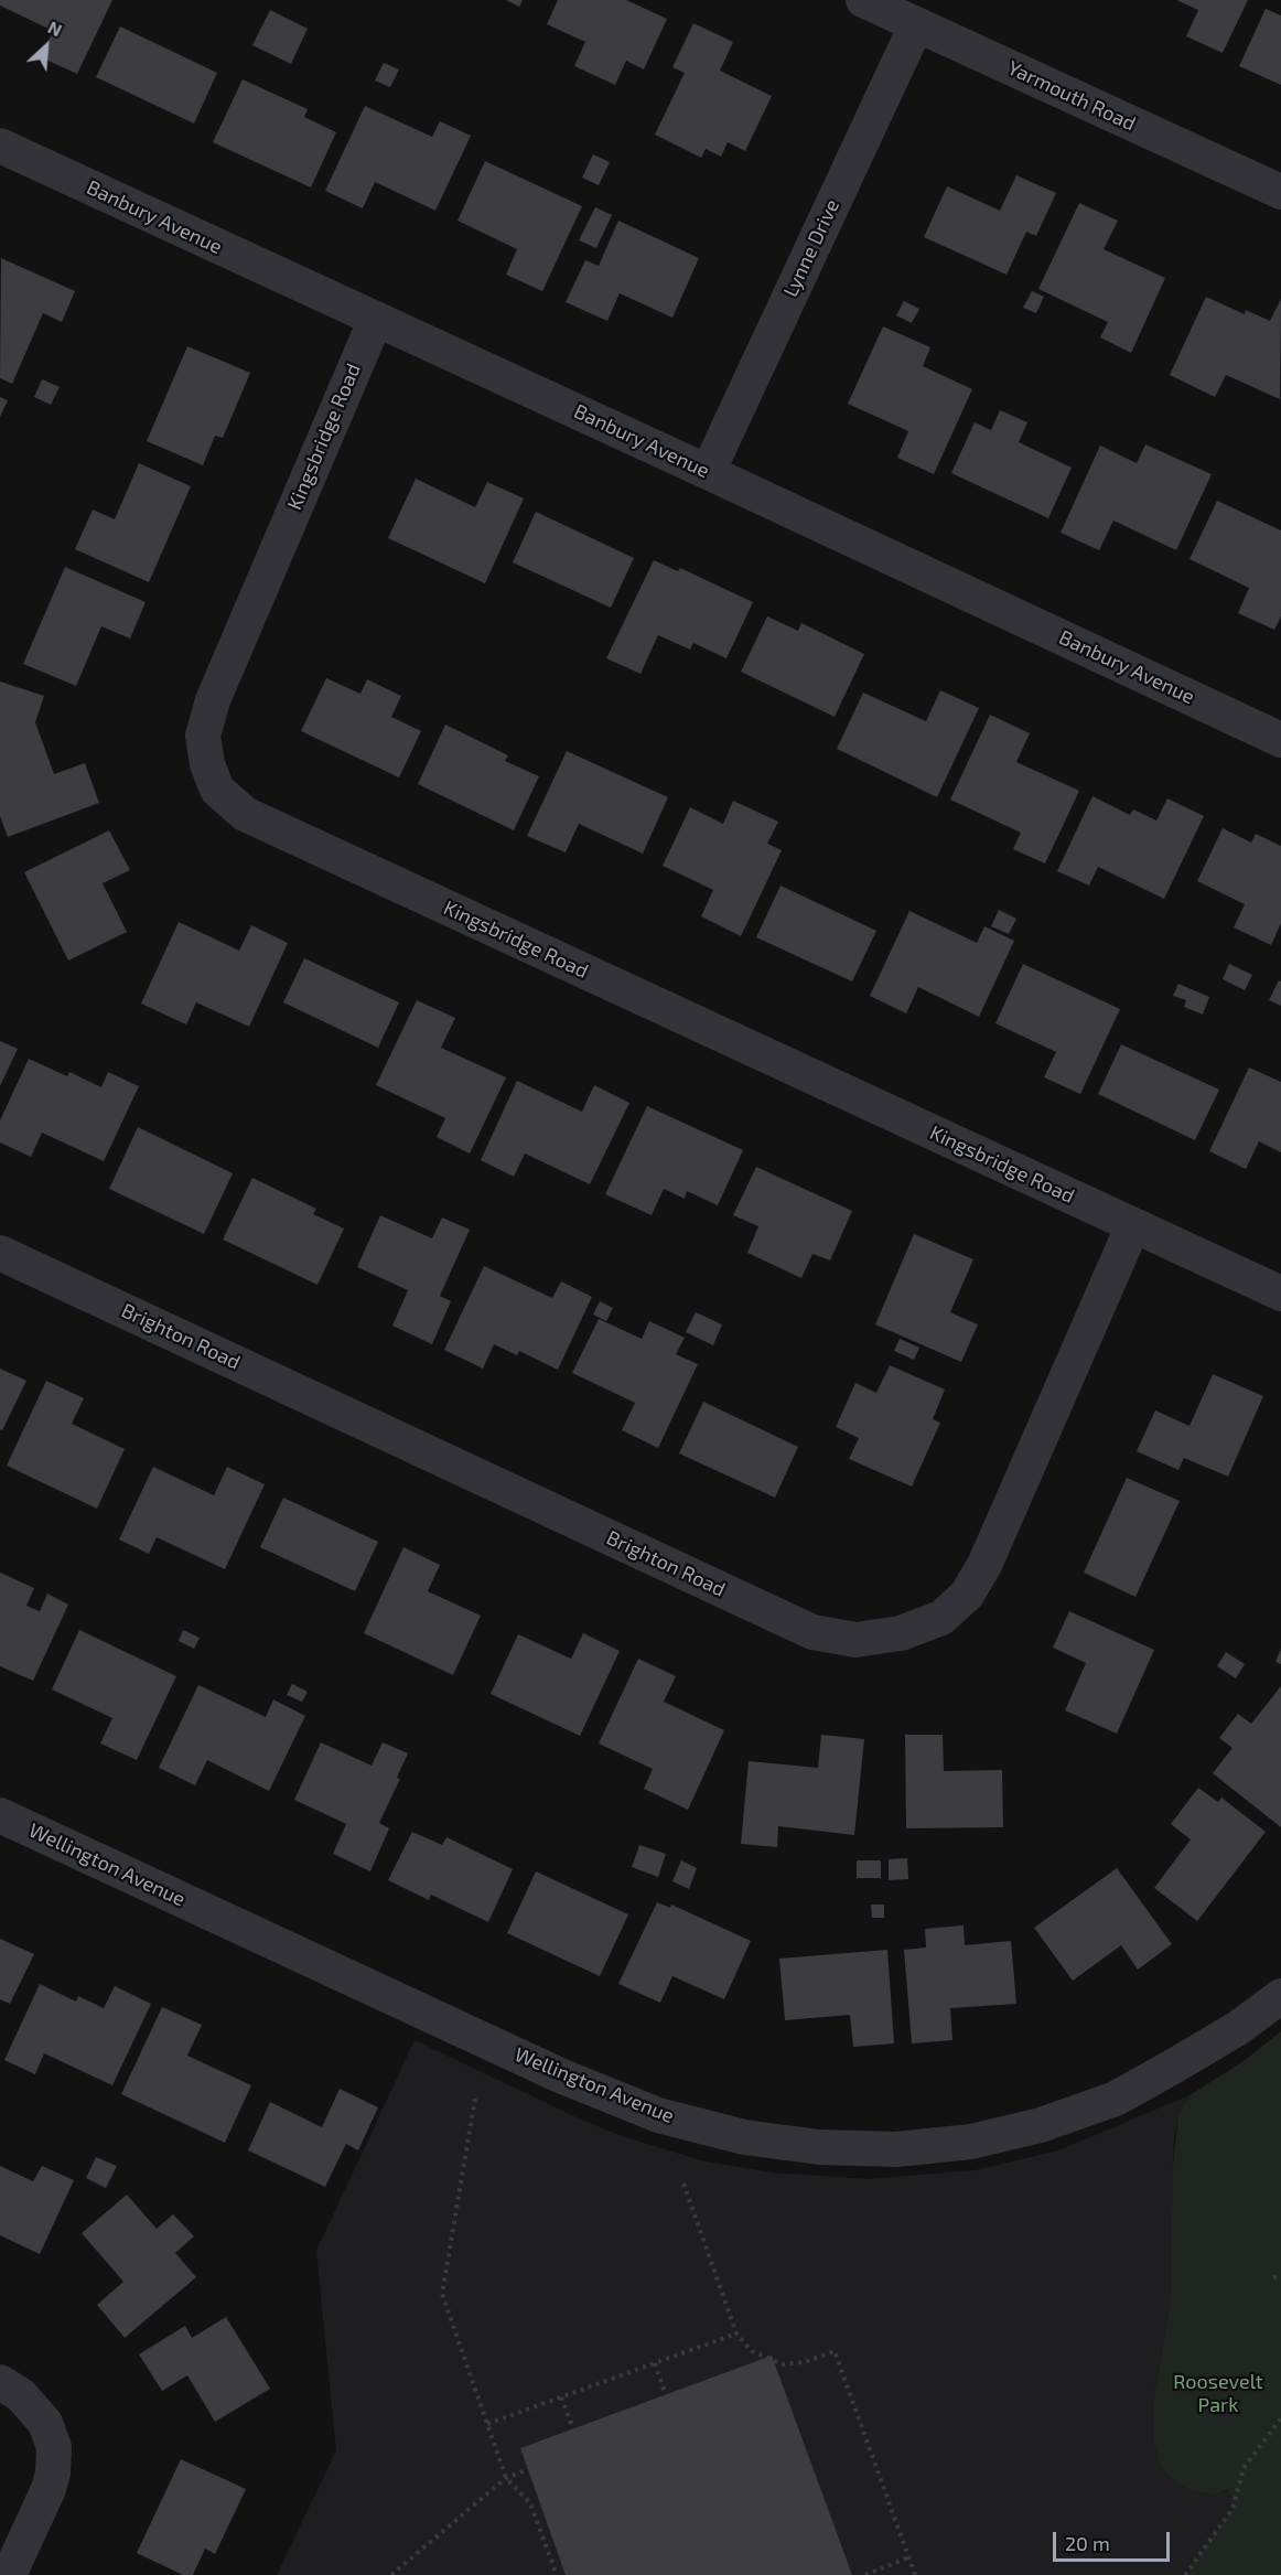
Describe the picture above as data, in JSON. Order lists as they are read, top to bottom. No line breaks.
{"streets":{"street":["Yarmouth Road","Banbury Avenue","Lynne Drive","Kingsbridge Road","Brighton Road","Wellington Avenue"]},"crossings":[["Yarmouth Road","Lynne Drive"],["Banbury Avenue","Lynne Drive"],["Banbury Avenue","Kingsbridge Road"],["Kingsbridge Road","Brighton Road"]],"parks":["Roosevelt Park"],"scale_bar":"20 m","north":"top right"}
